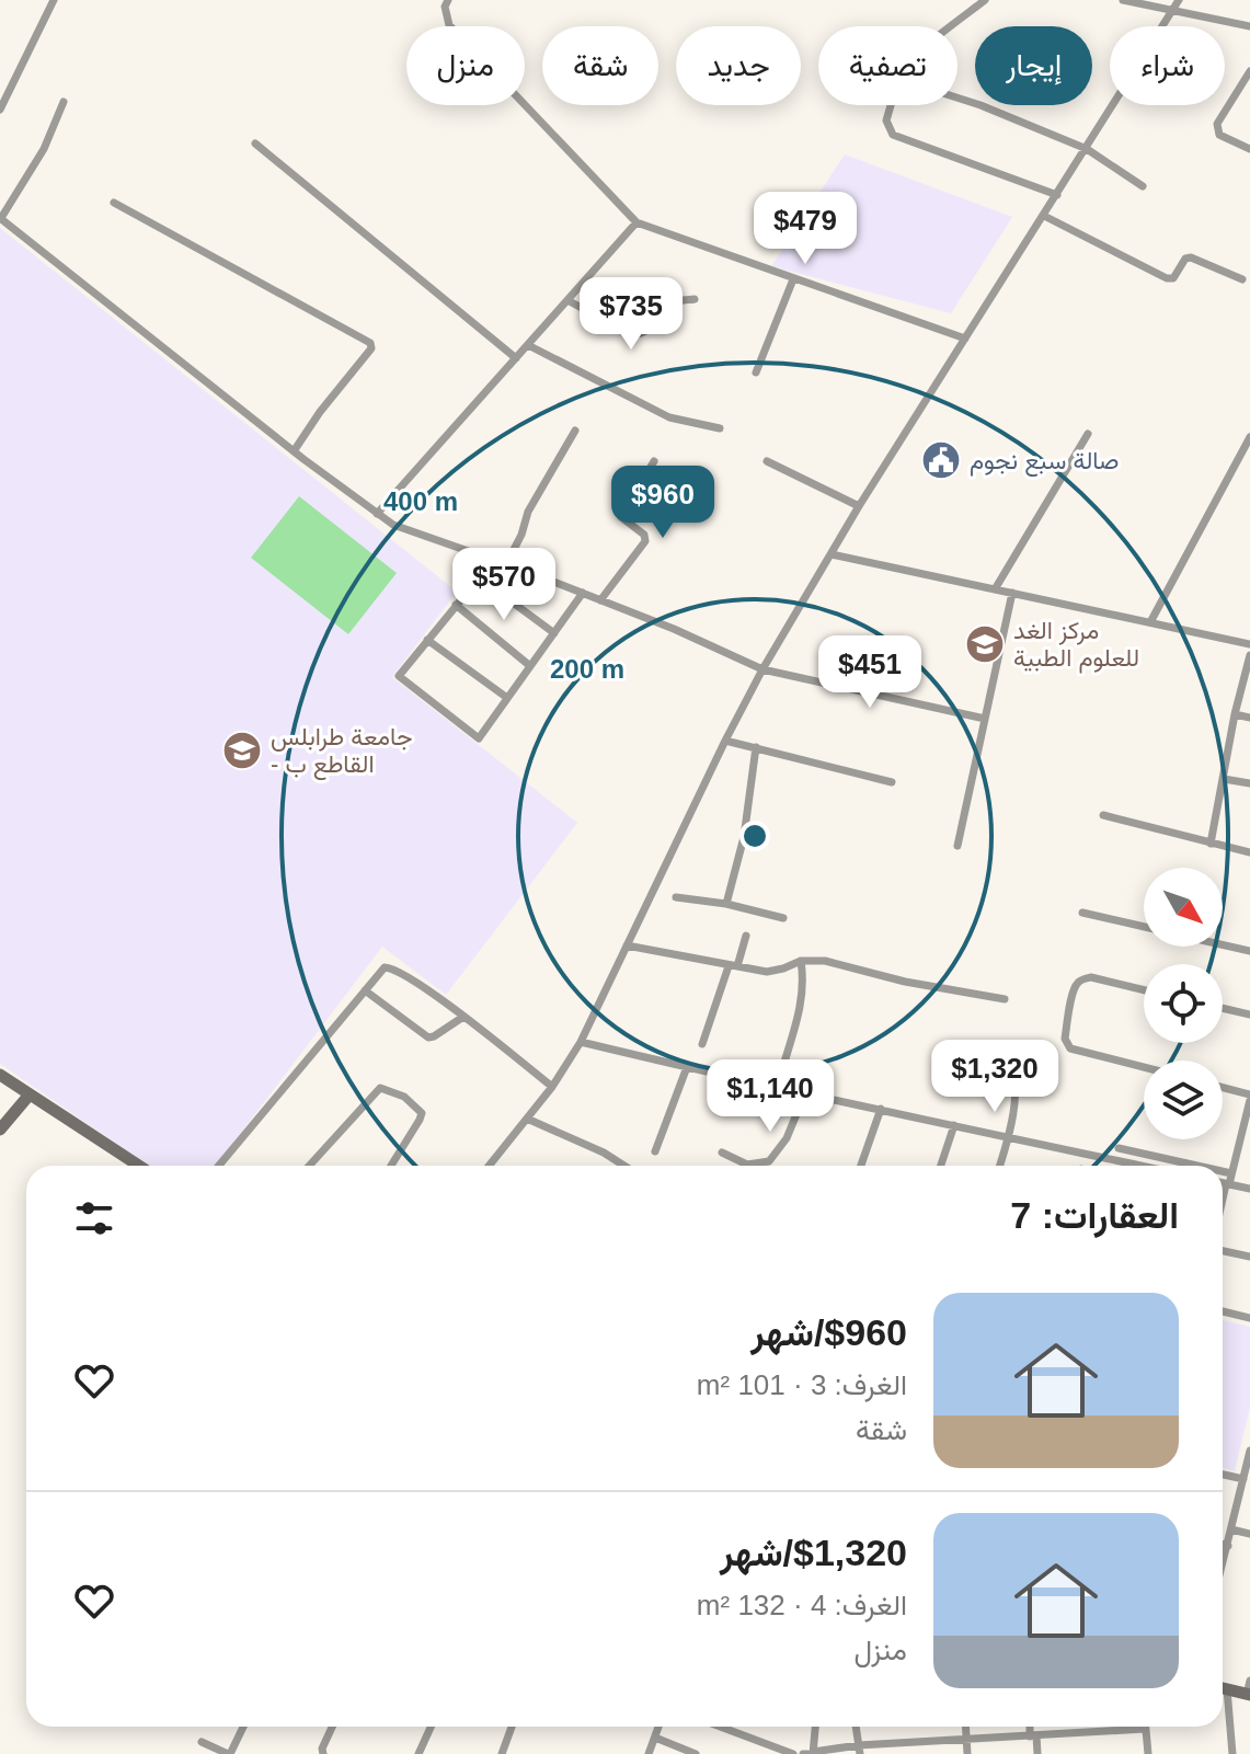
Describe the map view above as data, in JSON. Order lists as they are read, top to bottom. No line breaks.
{"places":{"public building":["صالة سبع نجوم"],"school or university":["مركز الغد للعلوم الطبية","جامعة طرابلس - القاطع ب"]},"north":"bottom right","page":{"chip":["شراء","إيجار","تصفية","جديد","شقة","منزل"],"price":["$479","$735","$960","$570","$451","$1,320","$1,140"],"heading":"العقارات: 7","list":[{"name":"$960/شهر","note":"الغرف: 3 · 101 m² · شقة"},{"name":"$1,320/شهر","note":"الغرف: 4 · 132 m² · منزل"}]},"rings":["400 m","200 m"]}
